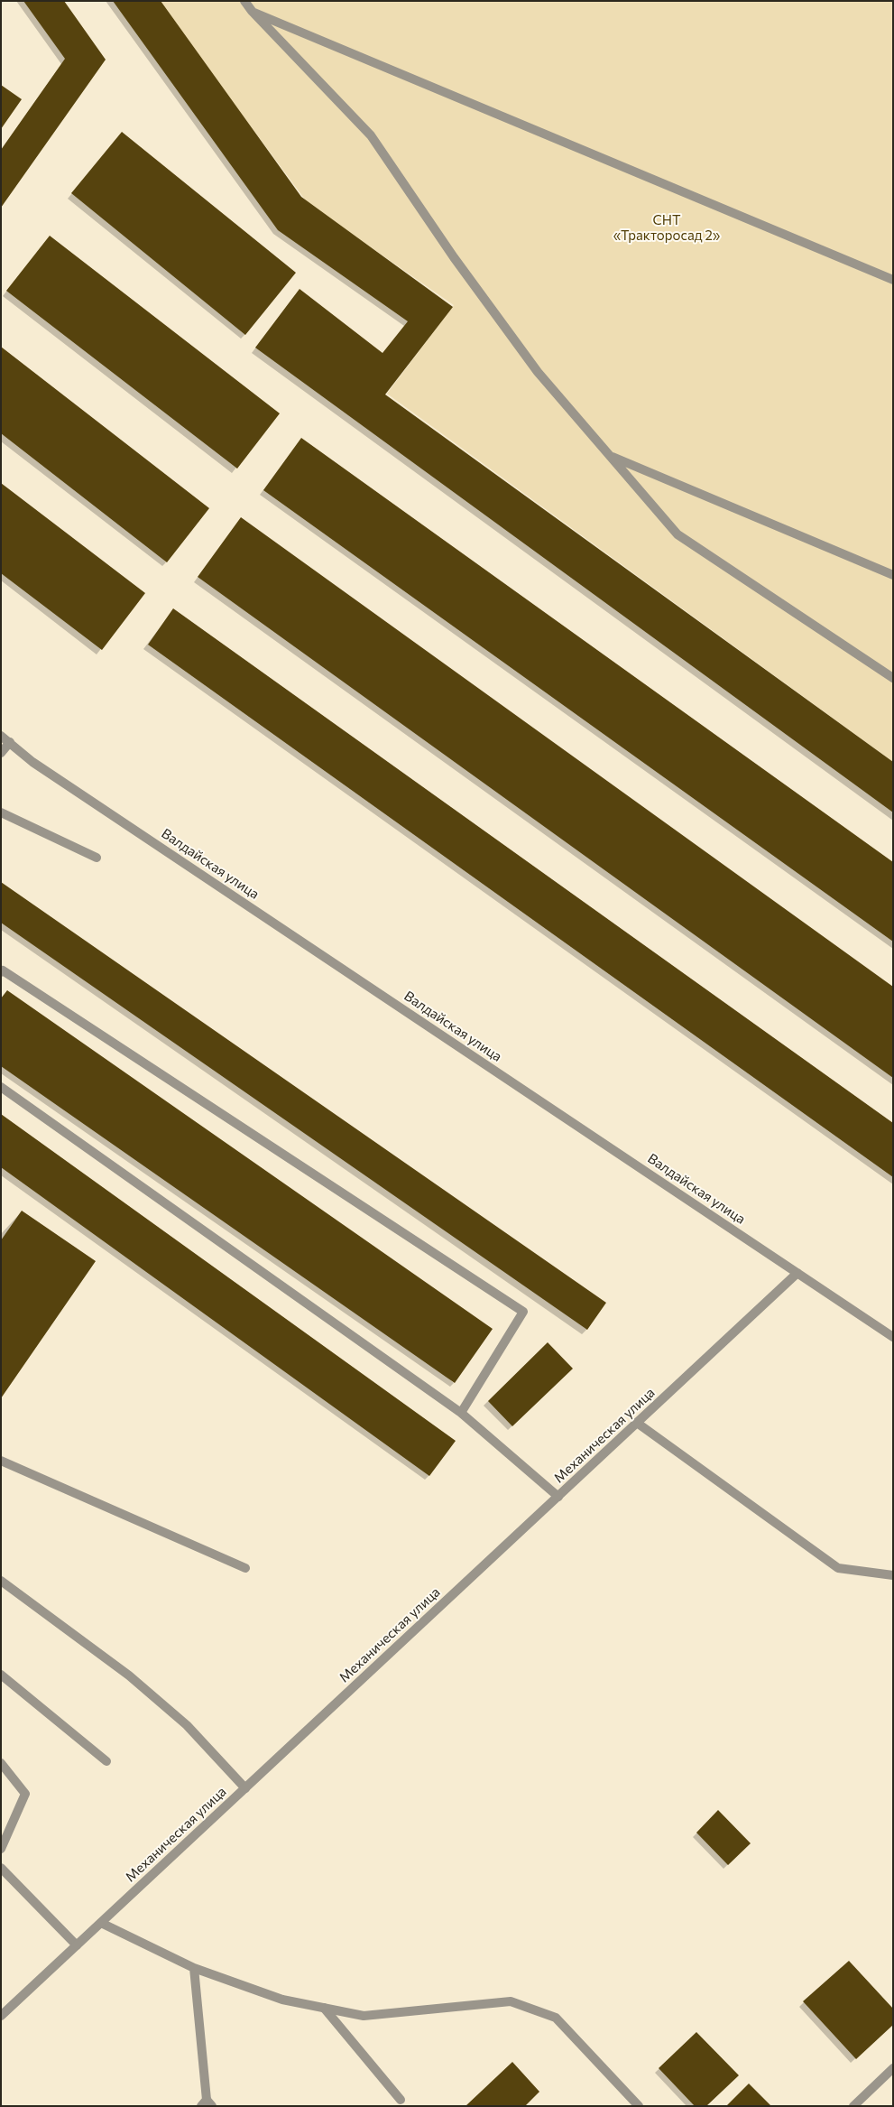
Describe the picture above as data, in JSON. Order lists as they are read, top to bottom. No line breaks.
{"streets":{"street":["Валдайская улица","Механическая улица"]},"crossings":[["Валдайская улица","Механическая улица"]],"parks":["СНТ «Тракторосад 2»"]}
